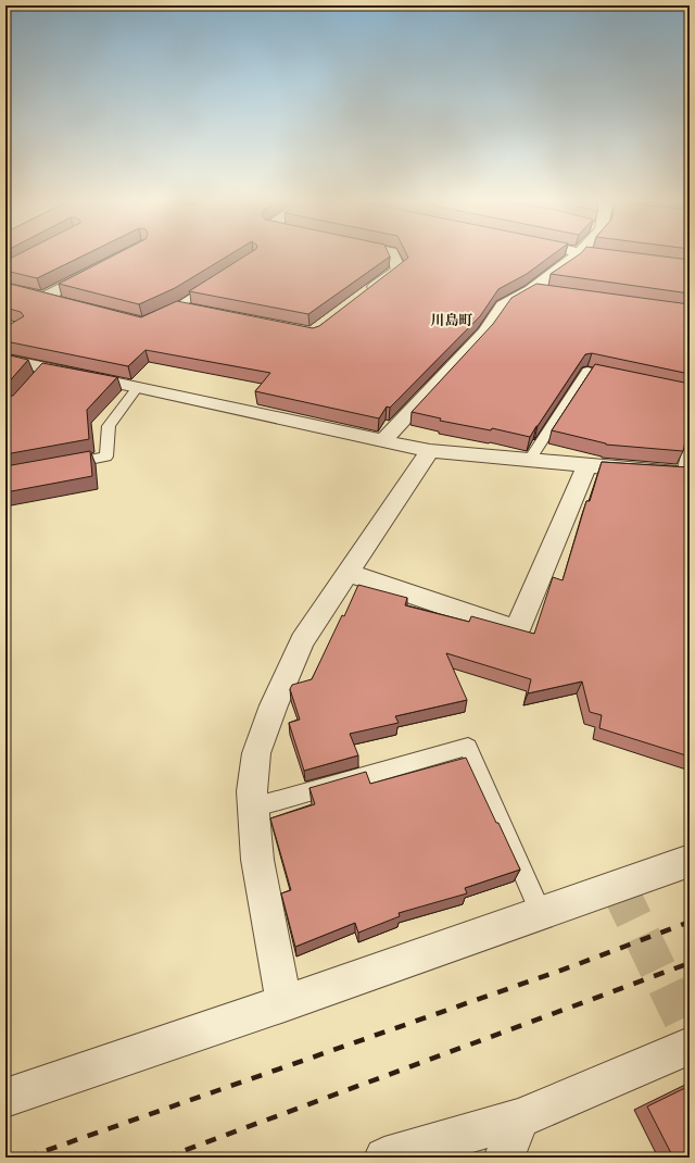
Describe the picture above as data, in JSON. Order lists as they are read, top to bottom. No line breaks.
{"districts":["川島町"]}
